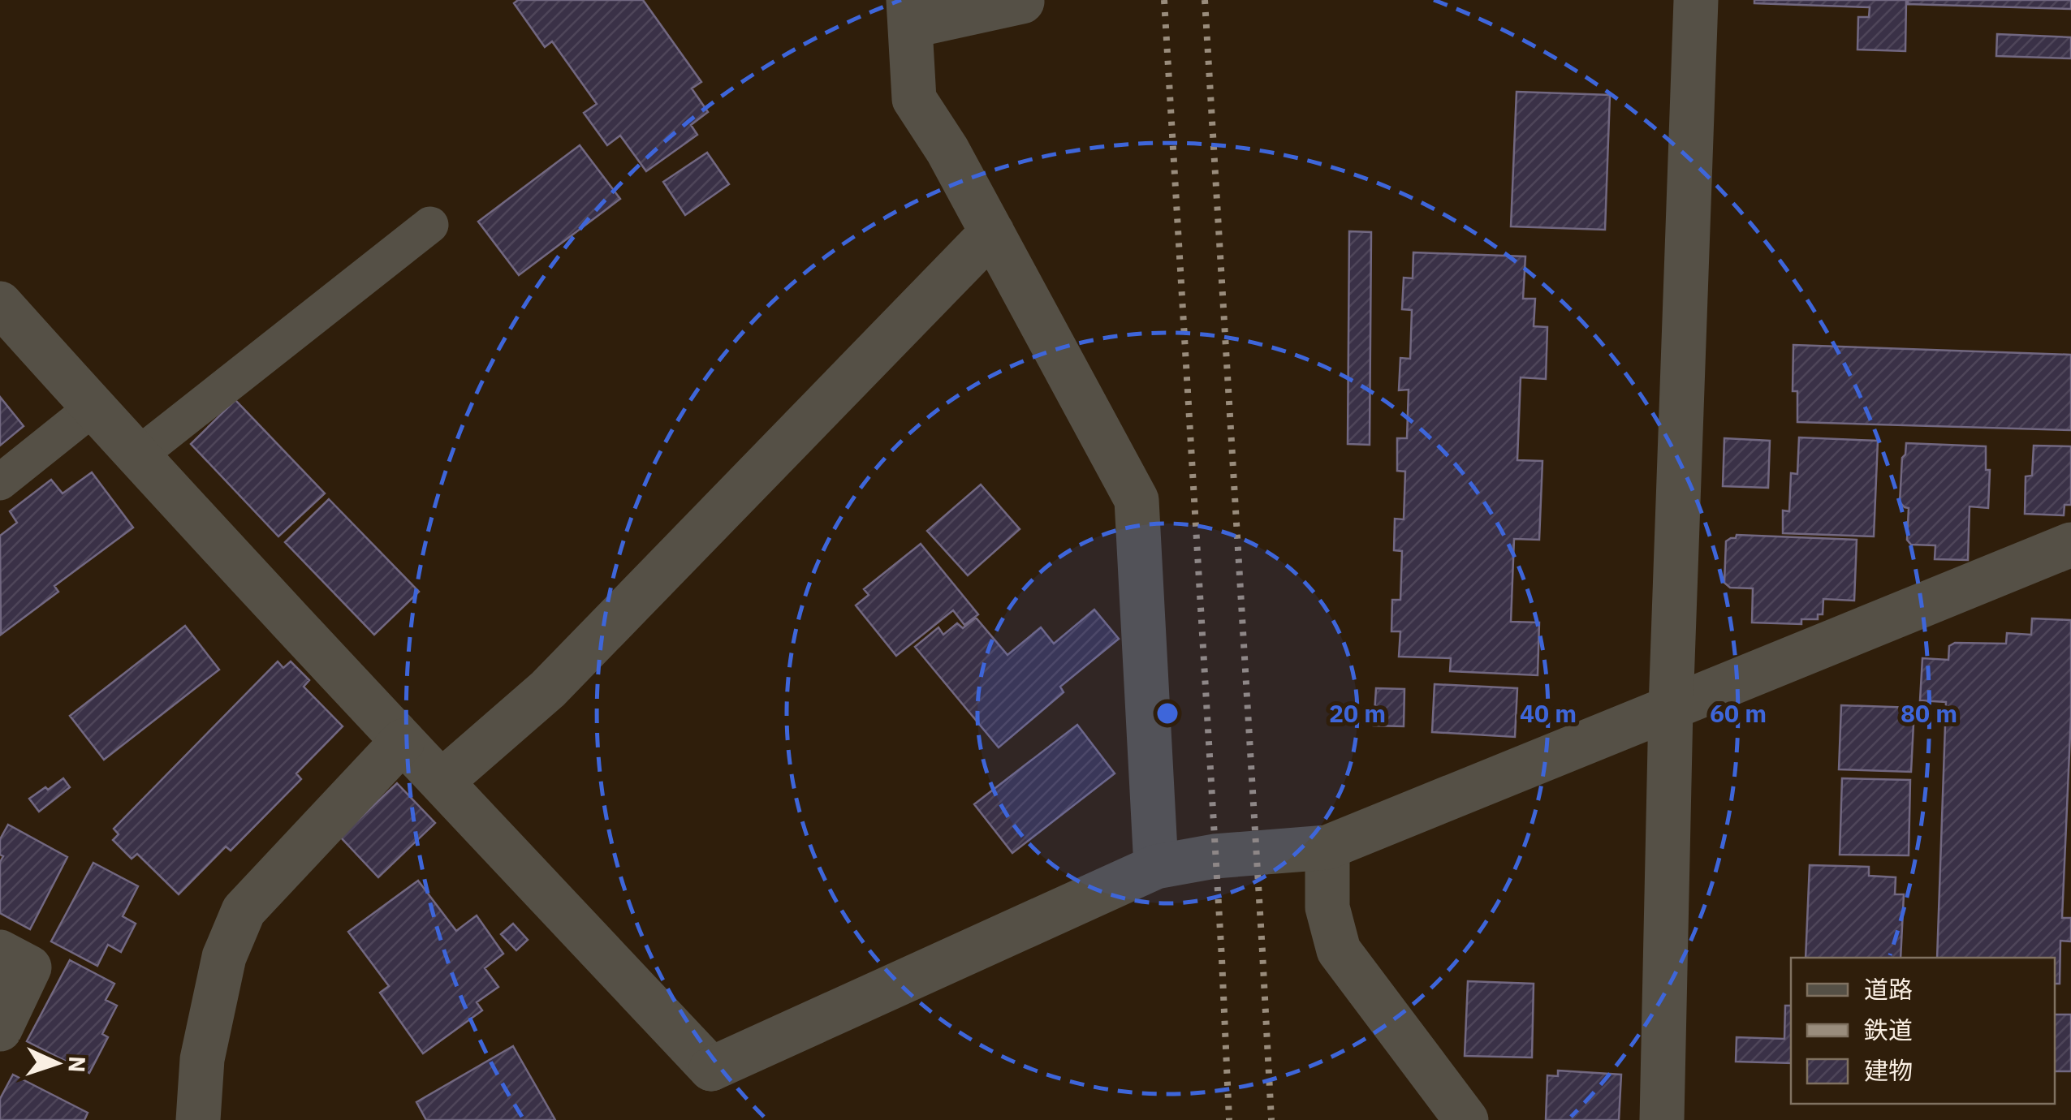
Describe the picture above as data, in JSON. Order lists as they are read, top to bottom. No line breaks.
{"legend":["道路","鉄道","建物"],"north":"right","rings":["20 m","40 m","60 m","80 m"]}
